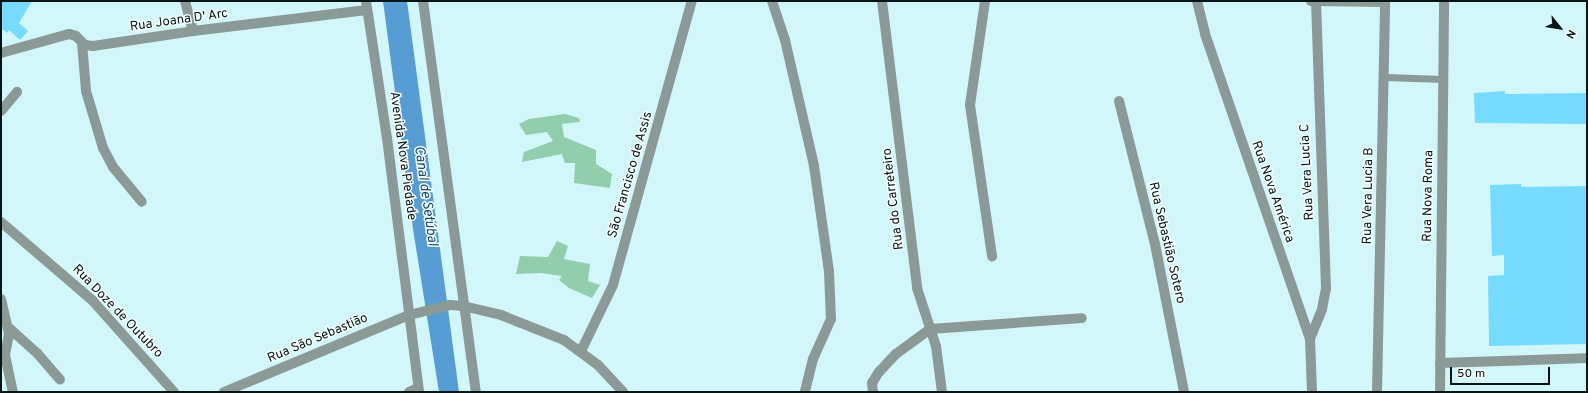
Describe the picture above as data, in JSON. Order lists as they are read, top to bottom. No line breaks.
{"streets":{"street":["Rua Joana D' Arc","Avenida Nova Piedade","Rua Vera Lucia C","São Francisco de Assis","Rua Nova América","Rua Vera Lucia B","Rua Nova Roma","Rua do Carreteiro","Rua Sebastião Sotero","Rua Doze de Outubro","Rua São Sebastião"]},"crossings":[["Rua Joana D' Arc","Avenida Nova Piedade"],["Avenida Nova Piedade","Rua São Sebastião"],["Rua Vera Lucia C","Rua Nova América"],["São Francisco de Assis","Rua São Sebastião"]],"water":["Canal de Setúbal"],"scale_bar":"50 m","north":"bottom right"}
